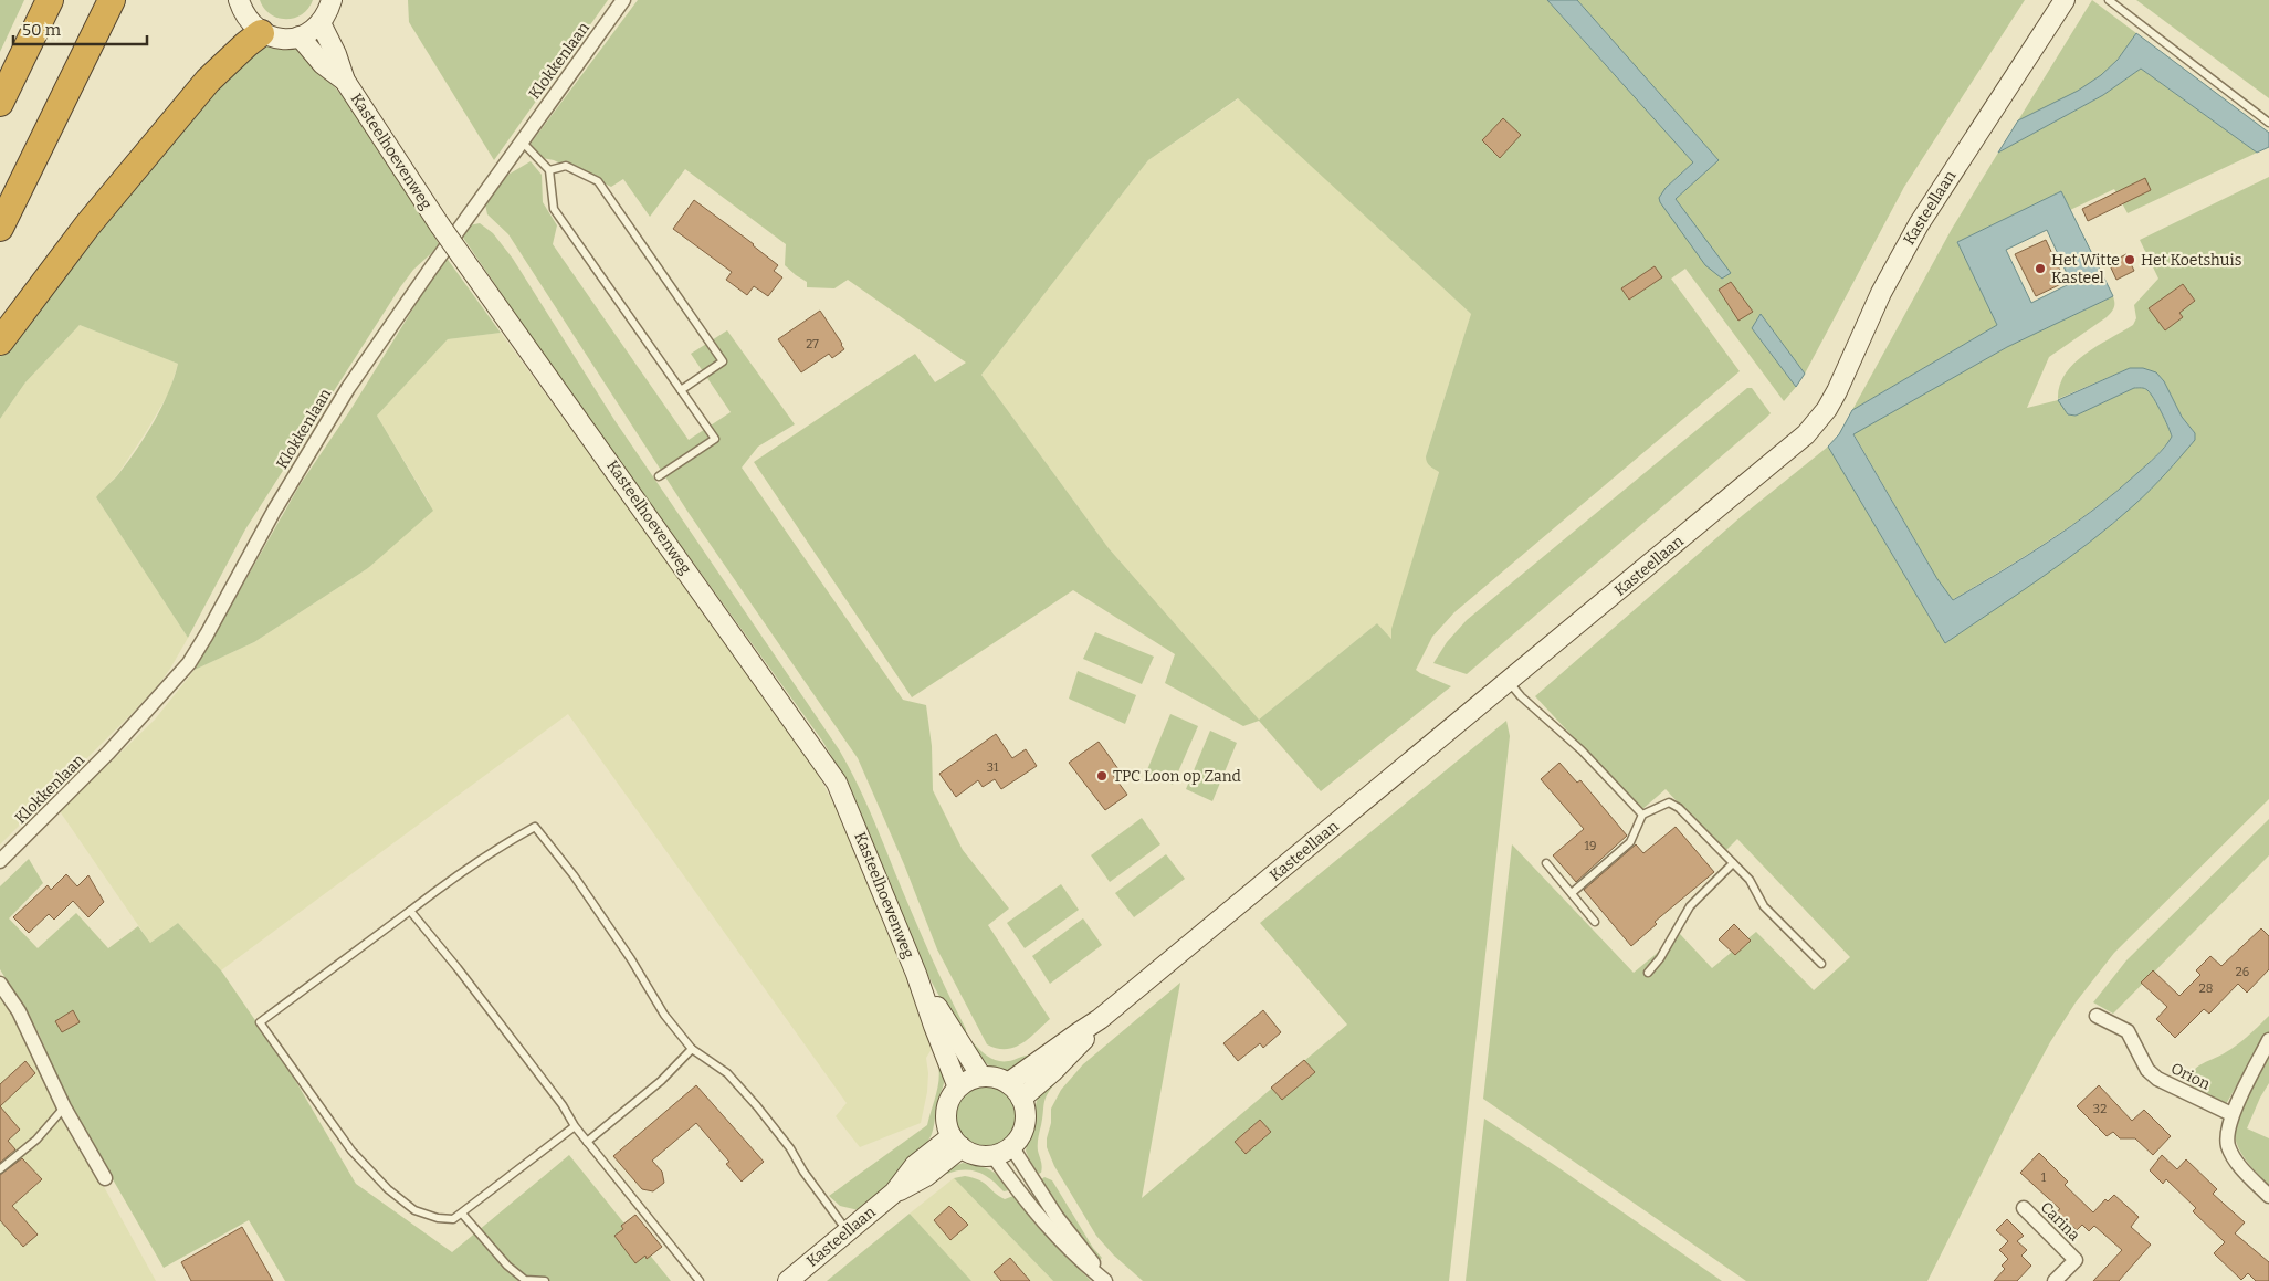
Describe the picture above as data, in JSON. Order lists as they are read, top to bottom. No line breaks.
{"streets":{"street":["Klokkenlaan","Kasteelhoevenweg","Kasteellaan","Orion","Carina"]},"crossings":[["Kasteelhoevenweg","Kasteellaan"]],"places":["Het Koetshuis","Het Witte Kasteel","TPC Loon op Zand"],"house_numbers":["27","31","19","26","28","32","1"],"scale_bar":"50 m"}
